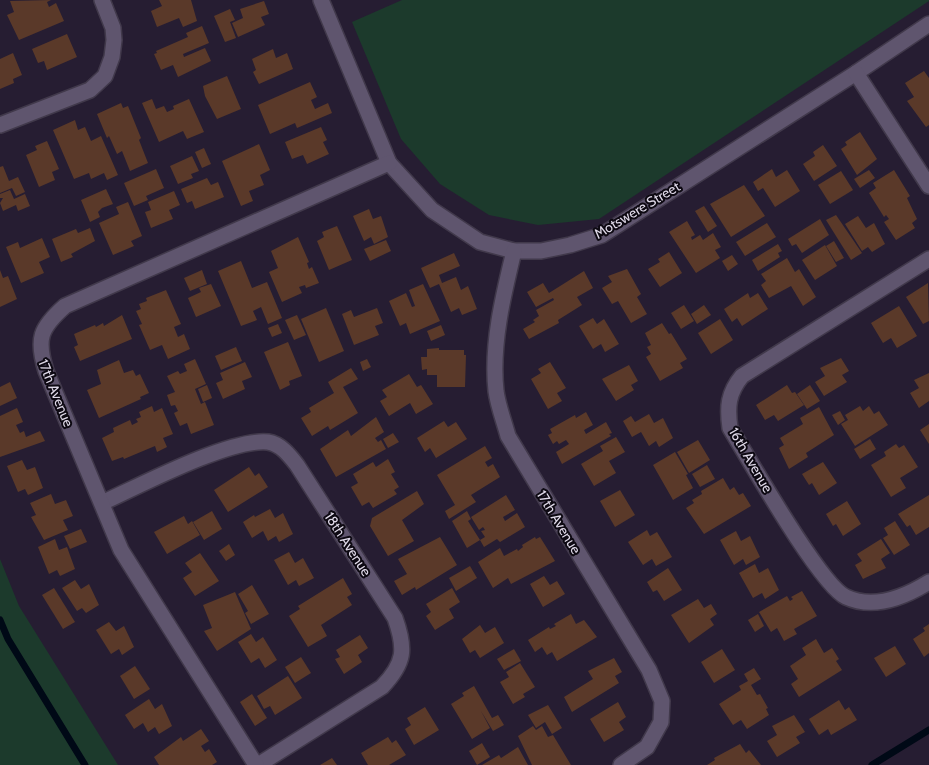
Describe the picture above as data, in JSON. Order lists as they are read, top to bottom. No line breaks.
{"streets":{"street":["Motswere Street","17th Avenue","16th Avenue","18th Avenue"]},"crossings":[["Motswere Street","17th Avenue"],["17th Avenue","18th Avenue"]]}
